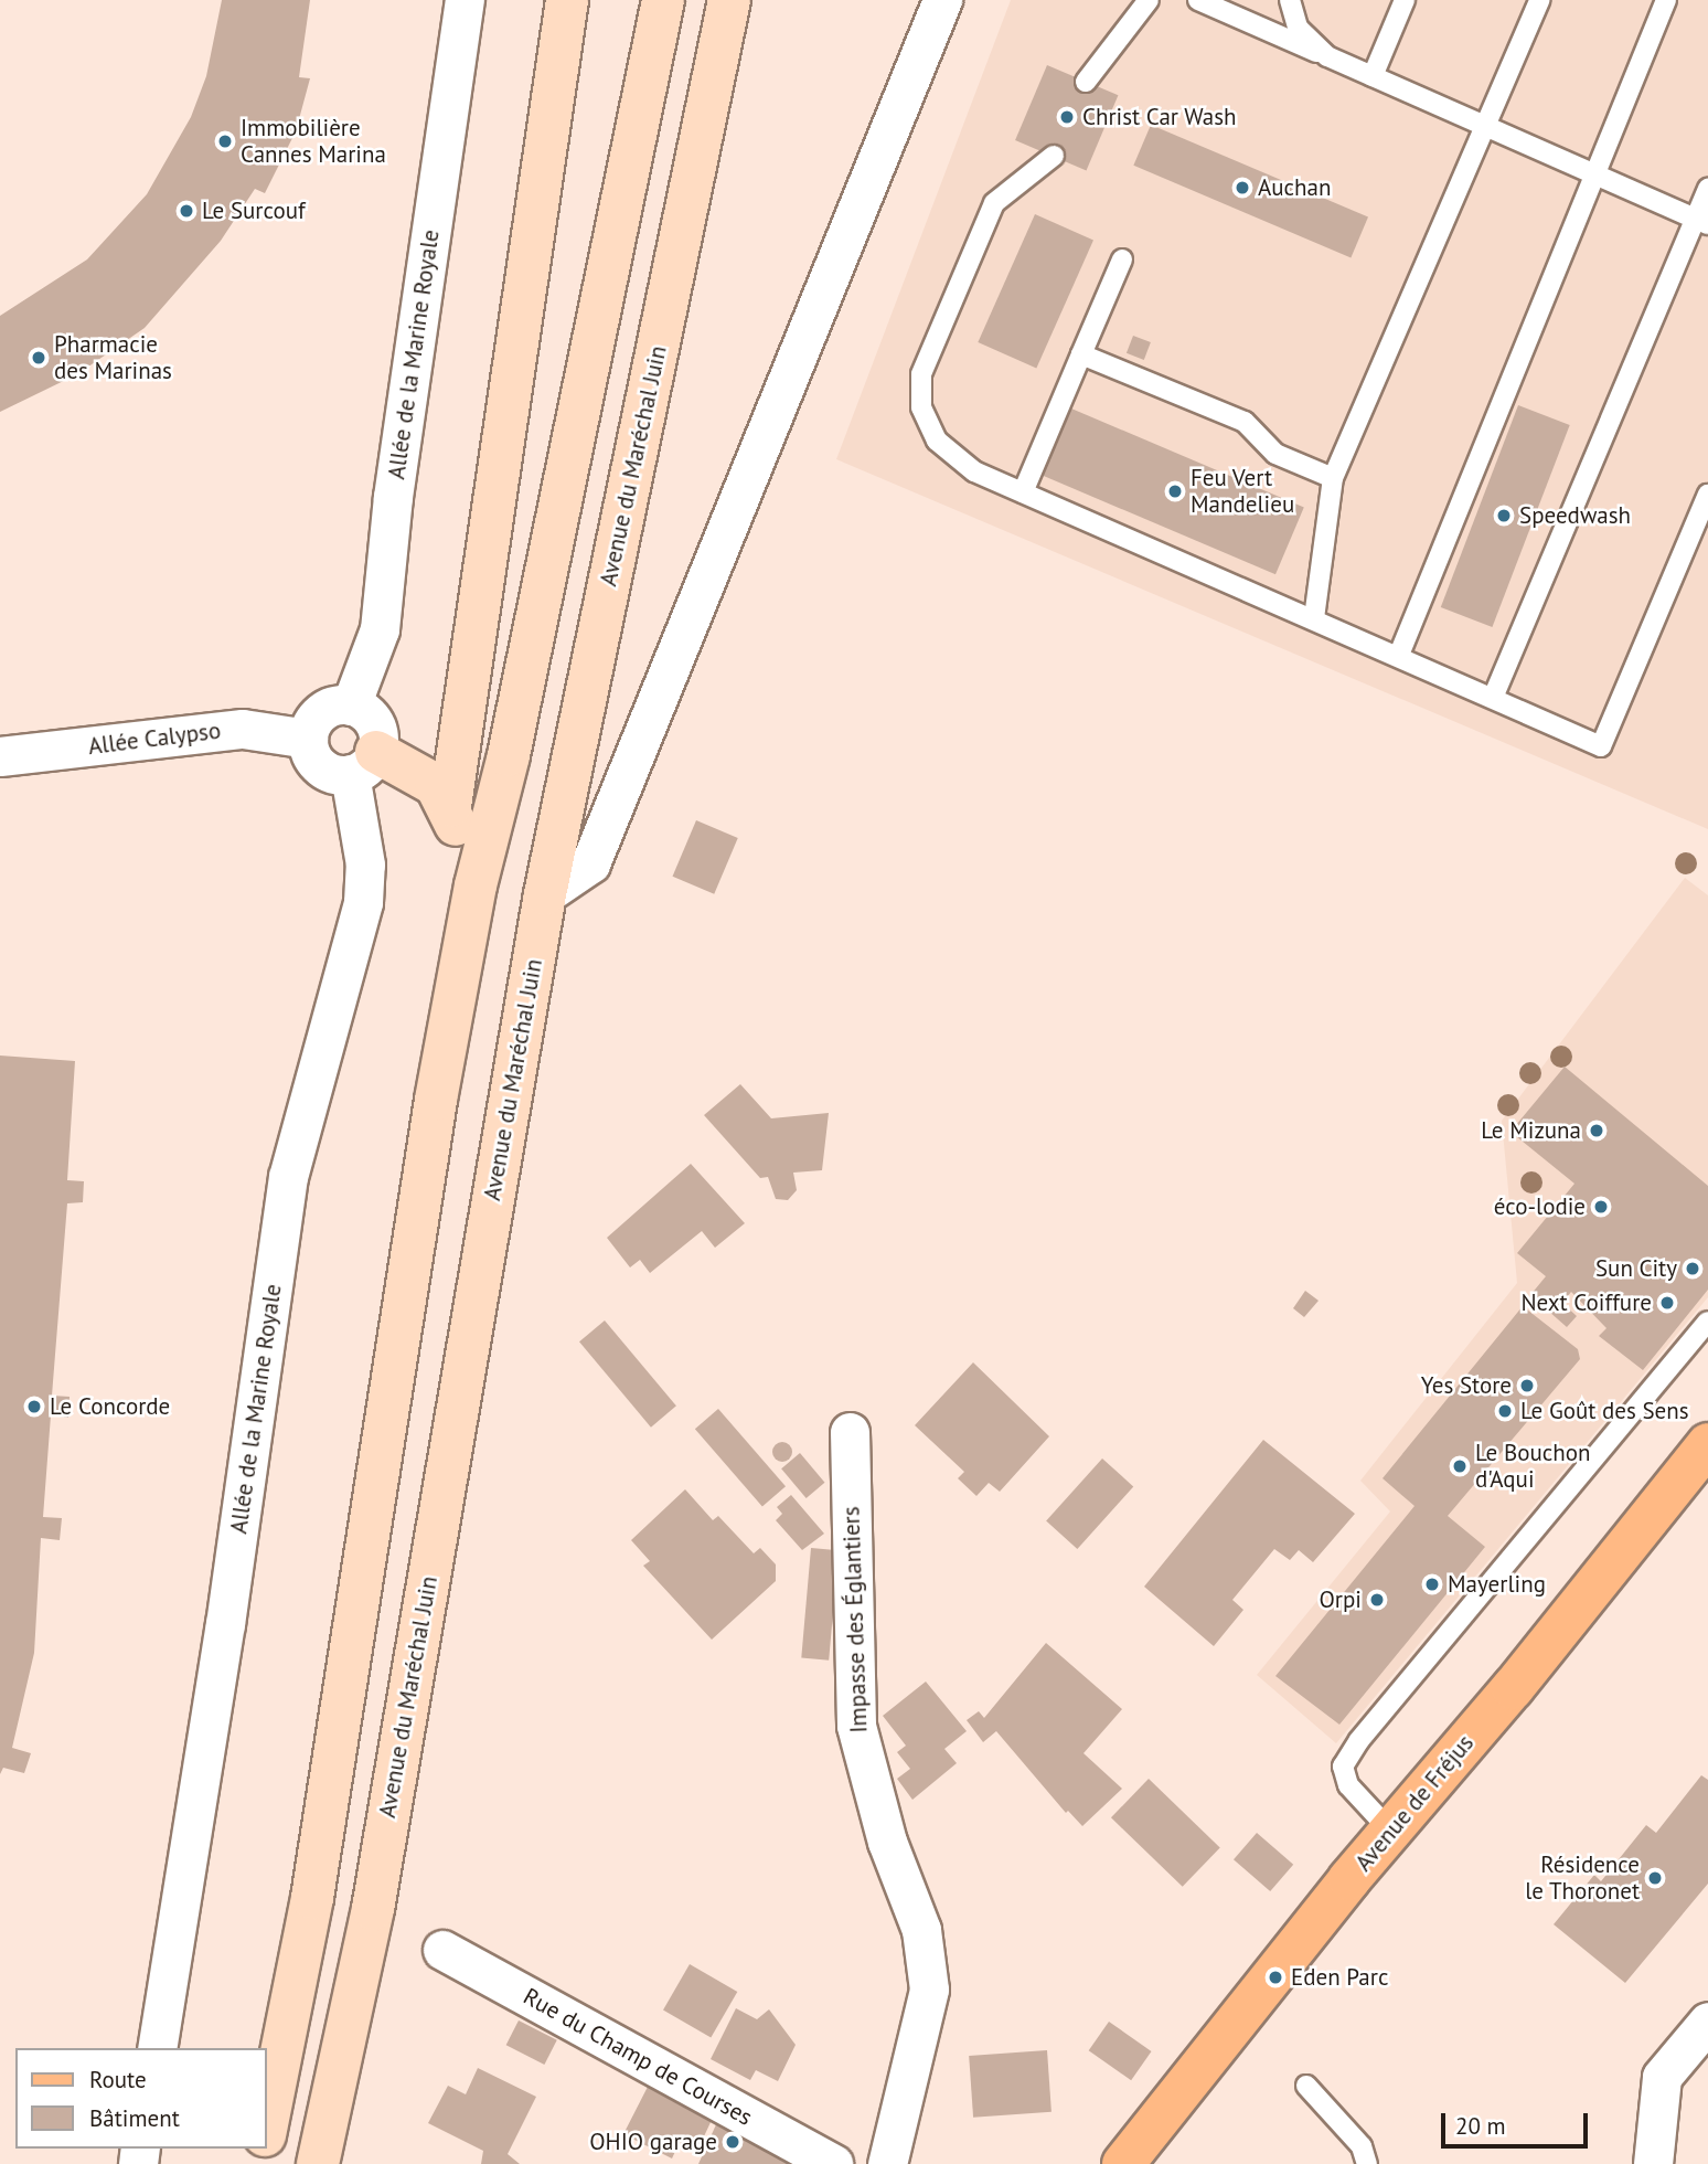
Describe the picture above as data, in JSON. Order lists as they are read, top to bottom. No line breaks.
{"streets":{"main road":["Avenue du Maréchal Juin","Avenue de Fréjus"],"street":["Allée de la Marine Royale","Allée Calypso","Impasse des Églantiers","Rue du Champ de Courses"]},"crossings":[["Allée de la Marine Royale","Allée Calypso"]],"places":["Christ Car Wash","Immobilière Cannes Marina","Auchan","Le Surcouf","Pharmacie des Marinas","Feu Vert Mandelieu","Speedwash","Le Mizuna","éco-lodie","Sun City","Next Coiffure","Yes Store","Le Concorde","Le Goût des Sens","Le Bouchon d'Aqui","Mayerling","Orpi","Résidence le Thoronet","Eden Parc","OHIO garage"],"legend":["Route","Bâtiment"],"scale_bar":"20 m"}
